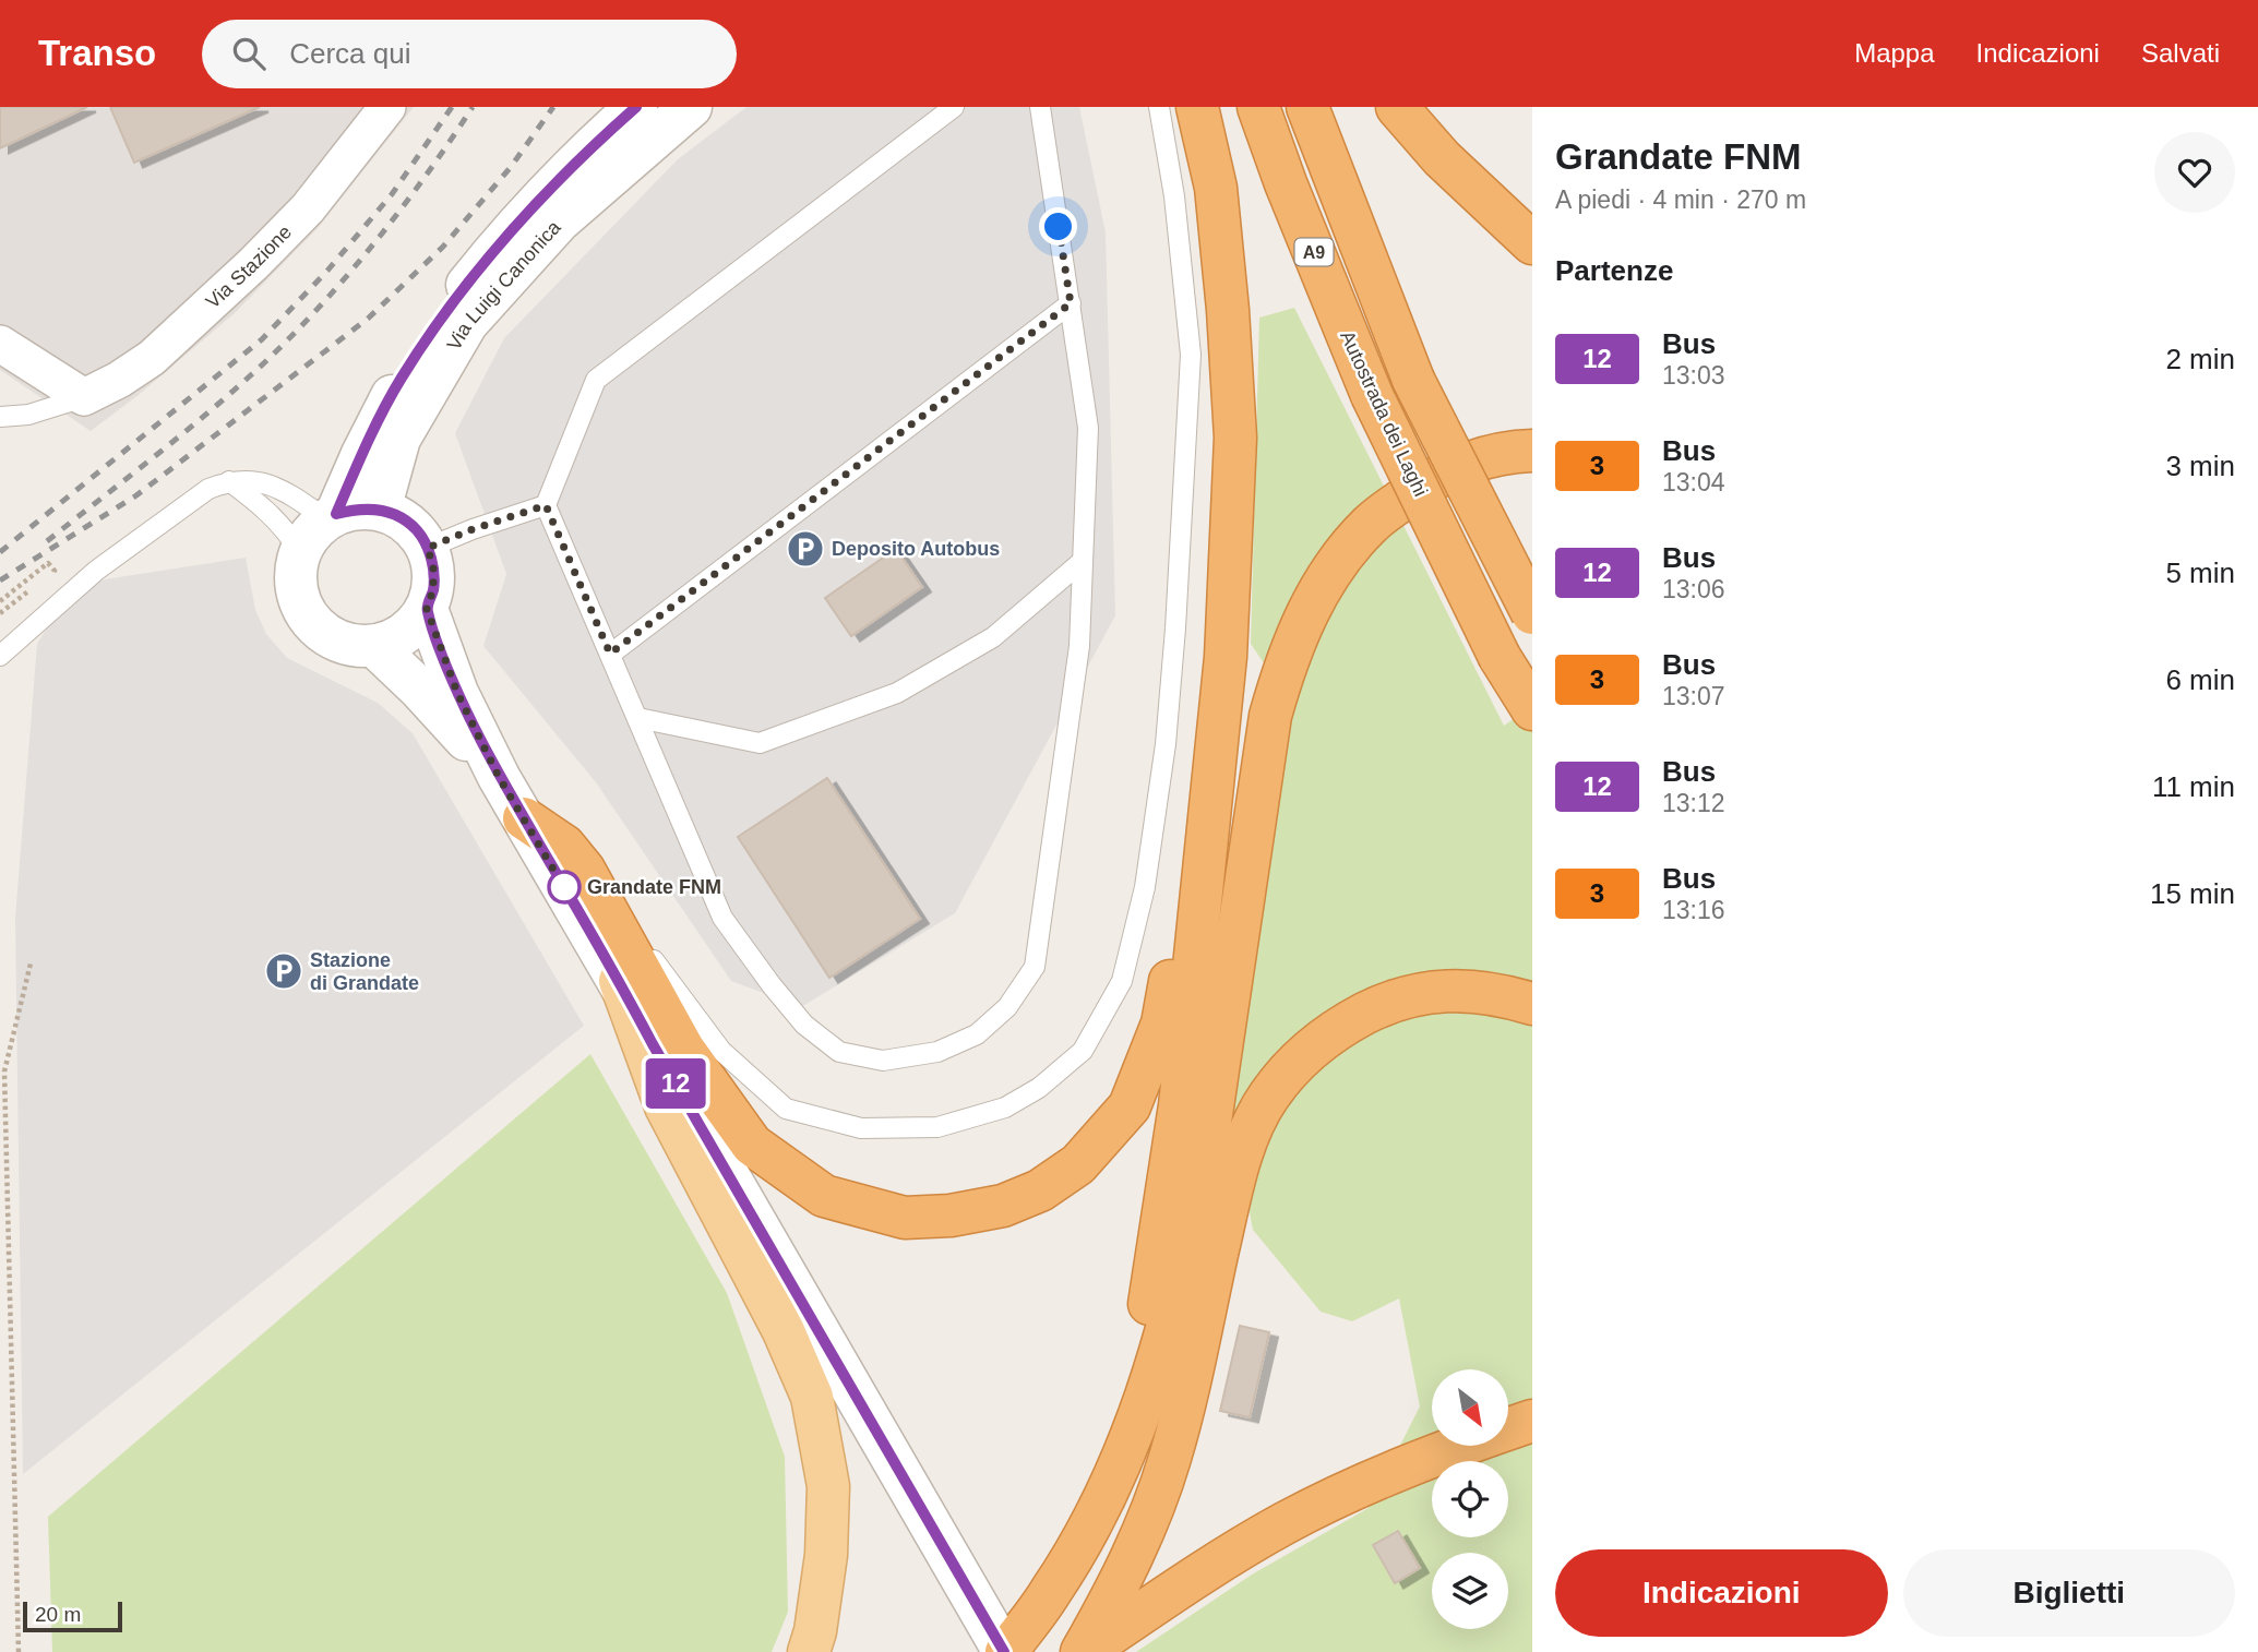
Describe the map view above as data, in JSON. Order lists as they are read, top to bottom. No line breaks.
{"streets":{"highway":["A9","Autostrada dei Laghi"],"street":["Via Stazione","Via Luigi Canonica"]},"places":{"parking":["Deposito Autobus","Stazione di Grandate"],"other":["Grandate FNM"]},"lines":["bus line 12"],"scale_bar":"20 m","north":"bottom right","page":{"header":"Transo","search":"Cerca qui","nav":["Mappa","Indicazioni","Salvati"],"on_map":"12","heading":[["Grandate FNM","A piedi · 4 min · 270 m"],"Partenze"],"list":[{"mark":"12","name":"Bus","note":"13:03","value":"2 min"},{"mark":"3","name":"Bus","note":"13:04","value":"3 min"},{"mark":"12","name":"Bus","note":"13:06","value":"5 min"},{"mark":"3","name":"Bus","note":"13:07","value":"6 min"},{"mark":"12","name":"Bus","note":"13:12","value":"11 min"},{"mark":"3","name":"Bus","note":"13:16","value":"15 min"}],"buttons":["Indicazioni","Biglietti"],"scale":"20 m"}}
